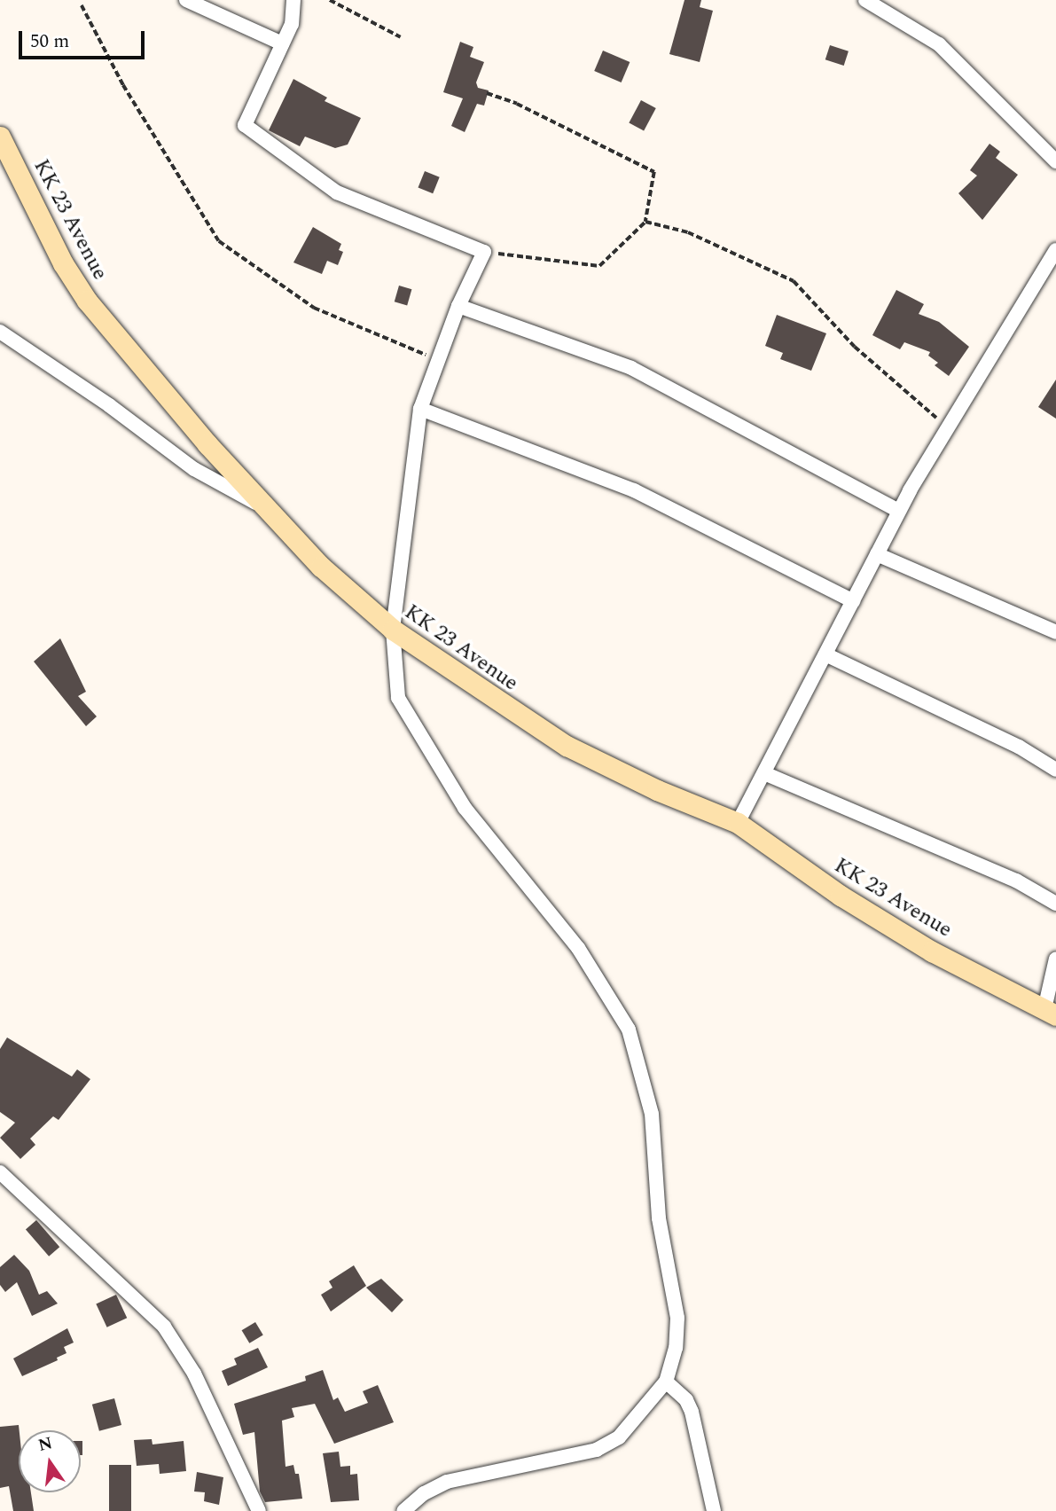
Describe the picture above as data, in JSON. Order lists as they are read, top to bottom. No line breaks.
{"streets":{"main road":["KK 23 Avenue"]},"scale_bar":"50 m","north":"top"}
